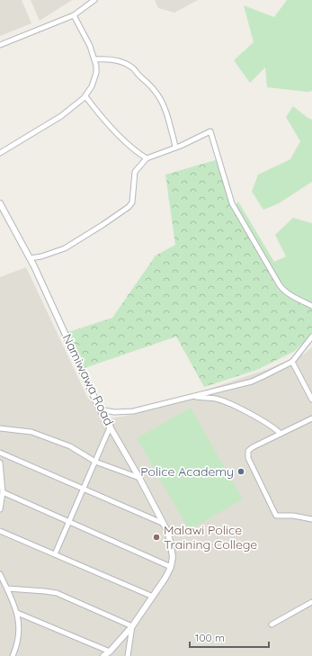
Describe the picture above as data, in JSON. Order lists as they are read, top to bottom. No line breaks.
{"streets":{"street":["Namiwawa Road"]},"places":["Police Academy","Malawi Police Training College"],"scale_bar":"100 m"}
